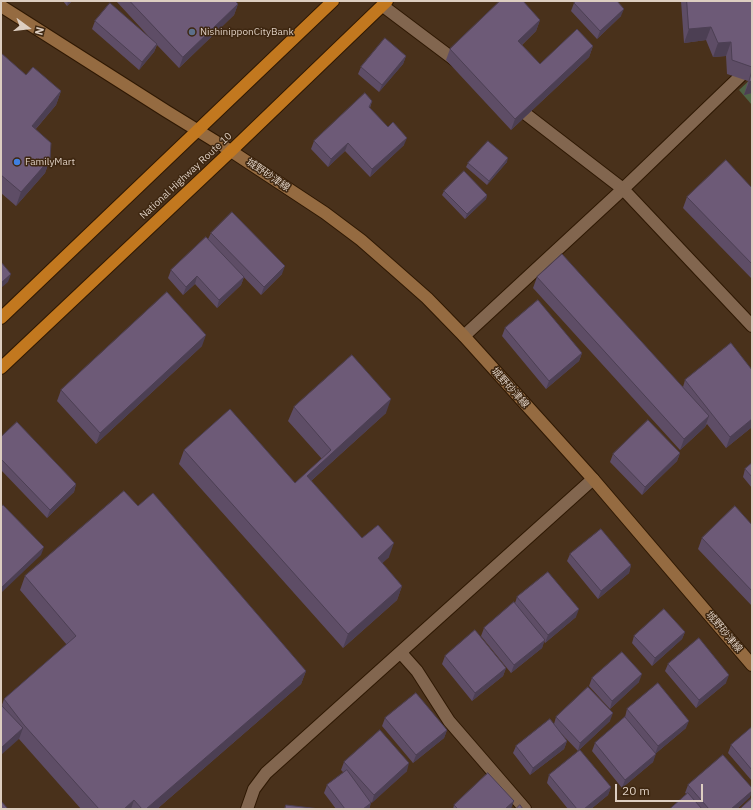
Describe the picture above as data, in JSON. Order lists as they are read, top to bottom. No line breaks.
{"streets":{"highway":["National Highway Route 10"],"main road":["城野砂津線"]},"crossings":[["城野砂津線","National Highway Route 10"]],"places":["NishinipponCityBank","FamilyMart"],"scale_bar":"20 m","north":"right"}
